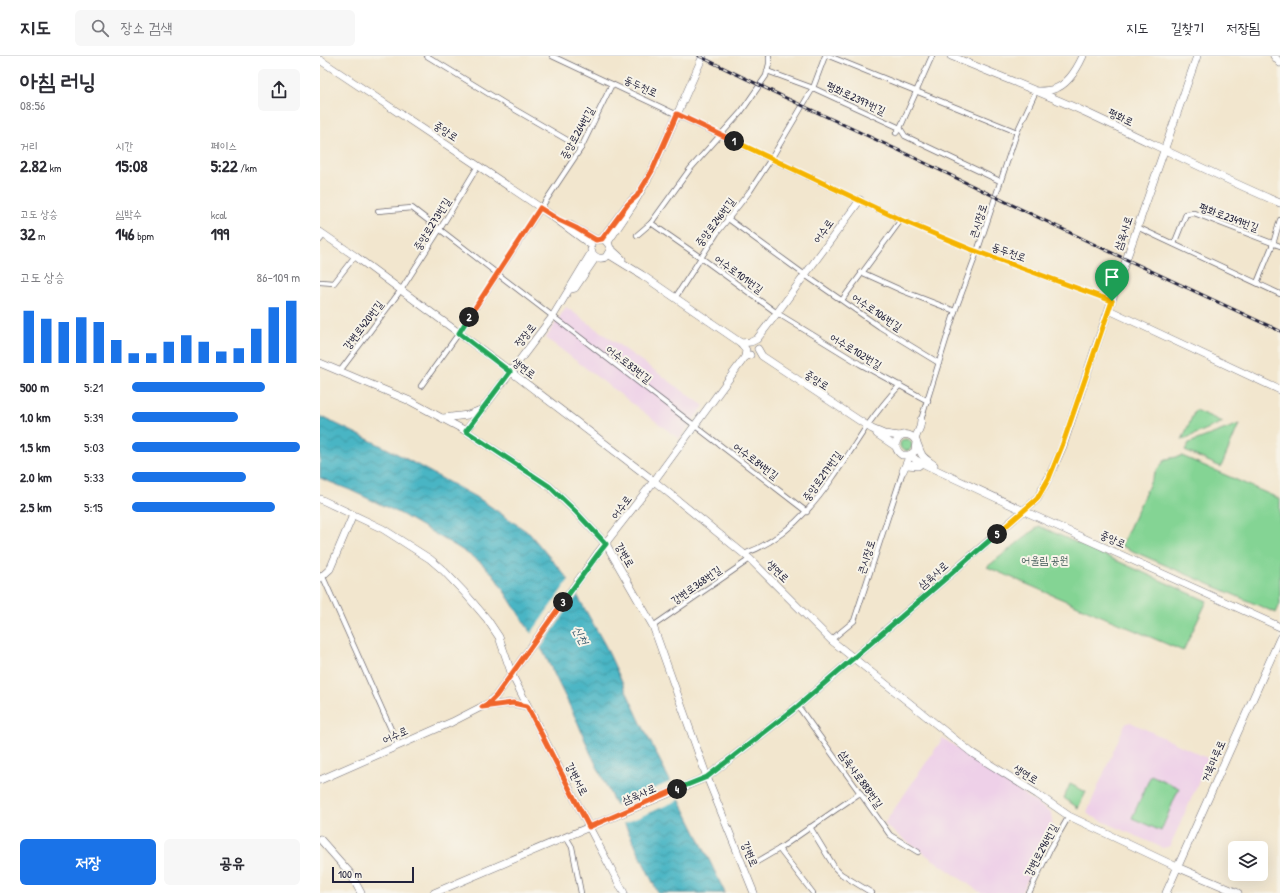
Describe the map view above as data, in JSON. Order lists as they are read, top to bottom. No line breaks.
{"streets":{"street":["동두천로","평화로2397번길","평화로","중앙로","중앙로264번길","평화로2349번길","큰시장로","중앙로246번길","중앙로273번길","어수로","삼육사로","어수로101번길","어수로106번길","강변로420번길","정장로","어수로102번길","어수로83번길","생연로","어수로84번길","중앙로217번길","강변로","강변로368번길","거북마루로","강변서로","삼육사로888번길","강변로296번길"]},"crossings":[["동두천로","중앙로264번길"],["동두천로","큰시장로"],["동두천로","중앙로246번길"],["동두천로","어수로"],["동두천로","삼육사로"],["평화로","큰시장로"],["평화로","삼육사로"],["중앙로","중앙로264번길"],["중앙로","중앙로246번길"],["중앙로","중앙로273번길"],["중앙로","어수로"],["중앙로","삼육사로"],["중앙로","중앙로217번길"],["중앙로264번길","어수로83번길"],["중앙로264번길","생연로"],["큰시장로","어수로106번길"],["큰시장로","어수로102번길"],["큰시장로","생연로"],["중앙로246번길","어수로101번길"],["중앙로273번길","강변로420번길"],["중앙로273번길","어수로83번길"],["중앙로273번길","생연로"],["어수로","어수로101번길"],["어수로","어수로106번길"],["어수로","어수로102번길"],["어수로","어수로83번길"],["어수로","생연로"],["어수로","어수로84번길"],["어수로","강변로"],["어수로","강변서로"],["삼육사로","생연로"],["삼육사로","강변로"],["삼육사로","강변서로"],["삼육사로","삼육사로888번길"],["어수로101번길","어수로102번길"],["강변로420번길","생연로"],["강변로420번길","강변로"],["정장로","어수로83번길"],["정장로","생연로"],["정장로","강변로"],["어수로83번길","어수로84번길"],["생연로","중앙로217번길"],["생연로","강변로368번길"],["생연로","거북마루로"],["생연로","강변로296번길"],["어수로84번길","중앙로217번길"],["중앙로217번길","강변로368번길"],["강변로","강변로368번길"]],"water":["신천"],"parks":["어울림 공원"],"scale_bar":"100 m","page":{"header":"지도","search":"장소 검색","nav":["지도","길찾기","저장됨"],"heading":["아침 러닝","08:56"],"stats":[["거리","2.82 km"],["시간","15:08"],["페이스","5:22 /km"],["고도 상승","32 m"],["심박수","146 bpm"],["kcal","199"]],"pins":["1","2","5","3","4"],"chart":["고도 상승","86–109 m"],"list":[{"name":"500 m","note":"5:21"},{"name":"1.0 km","note":"5:39"},{"name":"1.5 km","note":"5:03"},{"name":"2.0 km","note":"5:33"},{"name":"2.5 km","note":"5:15"}],"buttons":["저장","공유"],"scale":"100 m"}}
